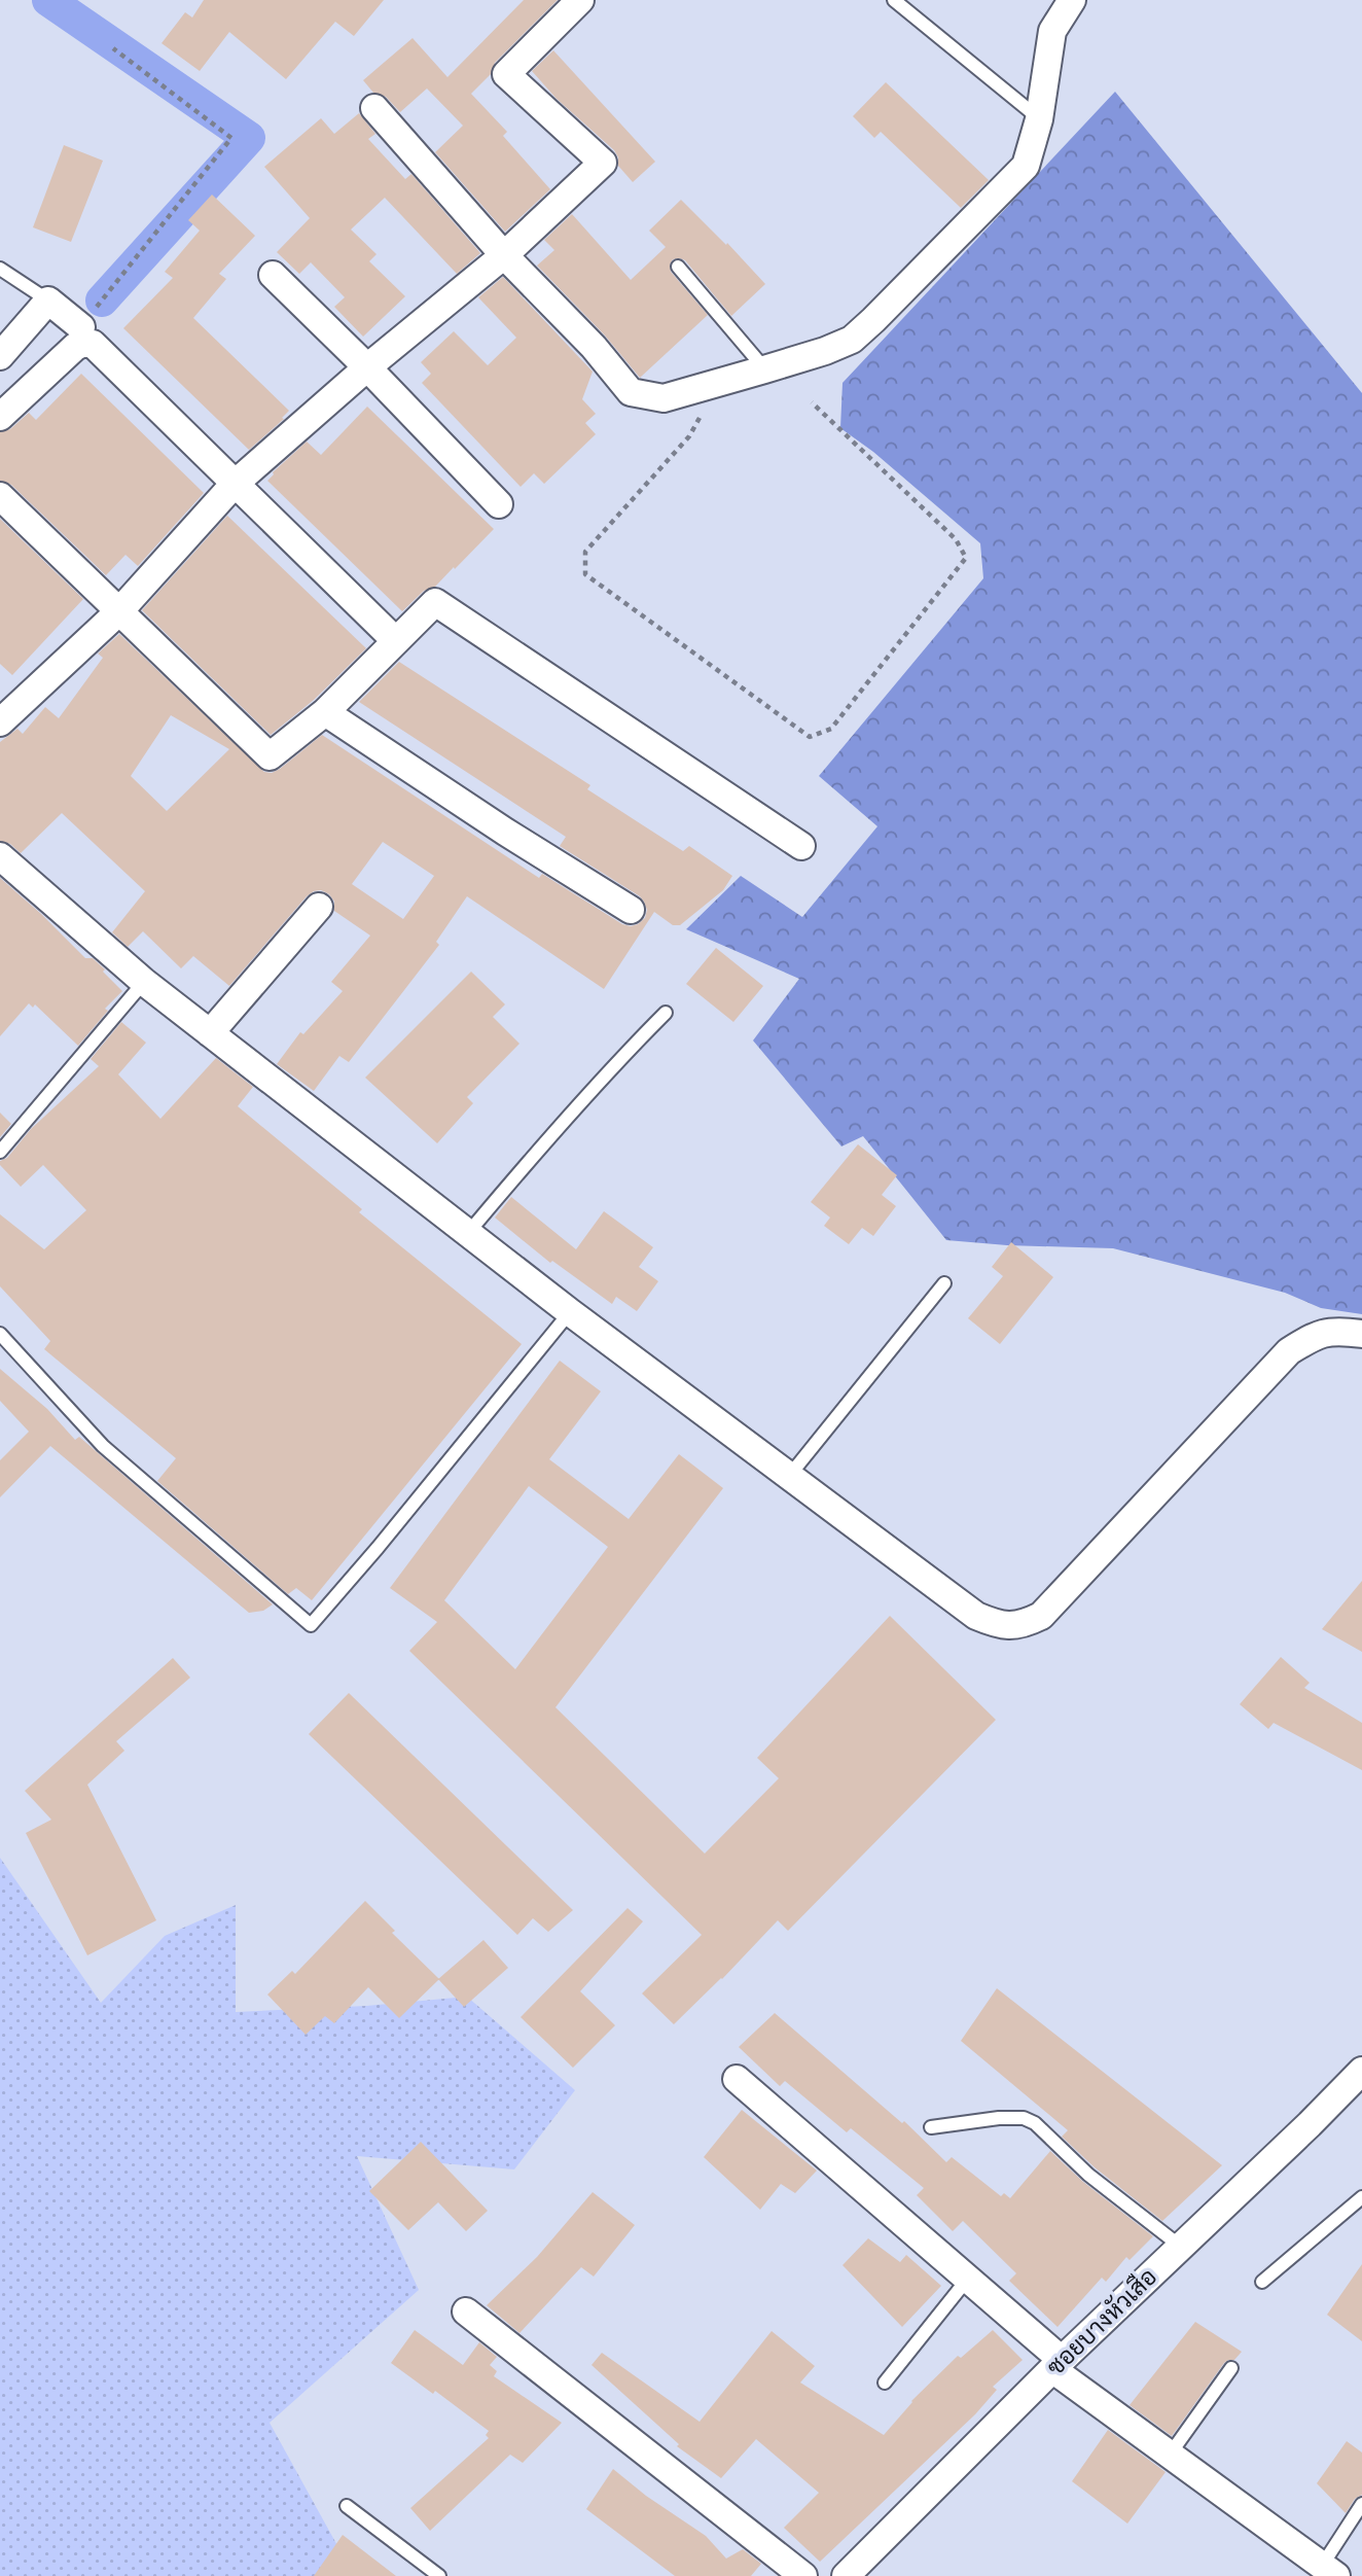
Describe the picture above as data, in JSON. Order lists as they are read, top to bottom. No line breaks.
{"streets":{"street":["ซอยบางหัวเสือ"]}}
